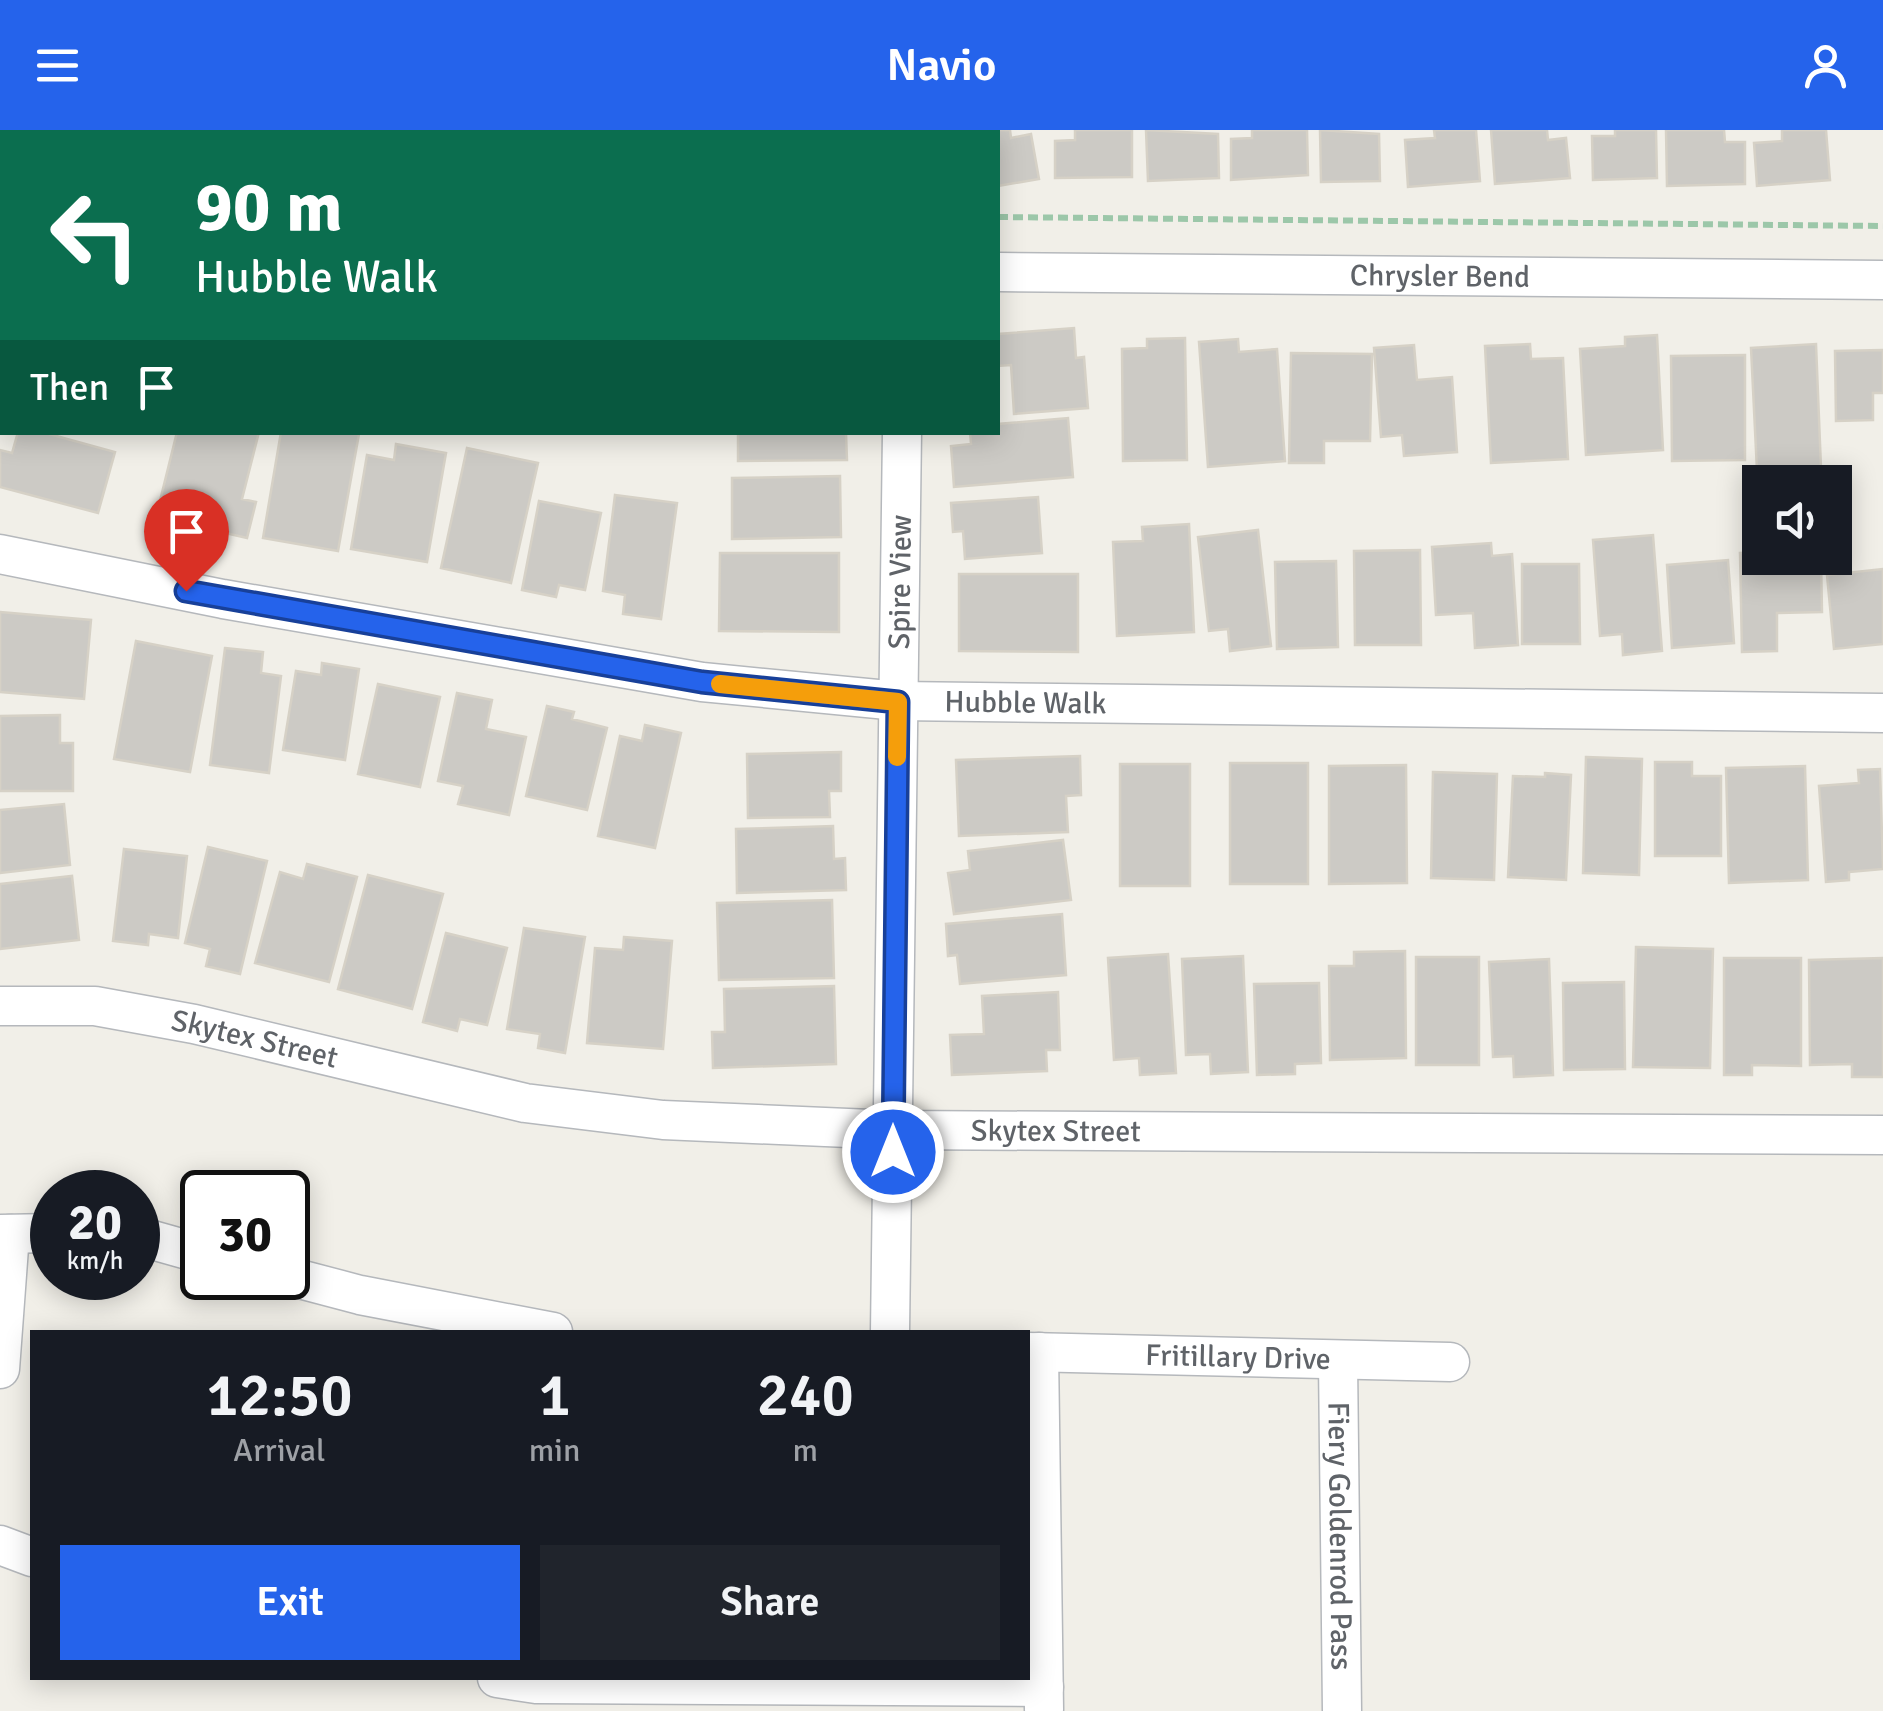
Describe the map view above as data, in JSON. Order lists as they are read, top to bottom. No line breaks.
{"streets":{"street":["Chrysler Bend","Spire View","Hubble Walk","Skytex Street","Fritillary Drive","Fiery Goldenrod Pass"]},"crossings":[["Spire View","Hubble Walk"],["Spire View","Skytex Street"],["Fritillary Drive","Fiery Goldenrod Pass"]],"page":{"header":"Navio","turn":["90 m","Hubble Walk"],"then":"Then","speed":"20 km/h","limit":"30","eta":["12:50","Arrival","1","min","240","m"],"buttons":["Exit","Share"]}}
